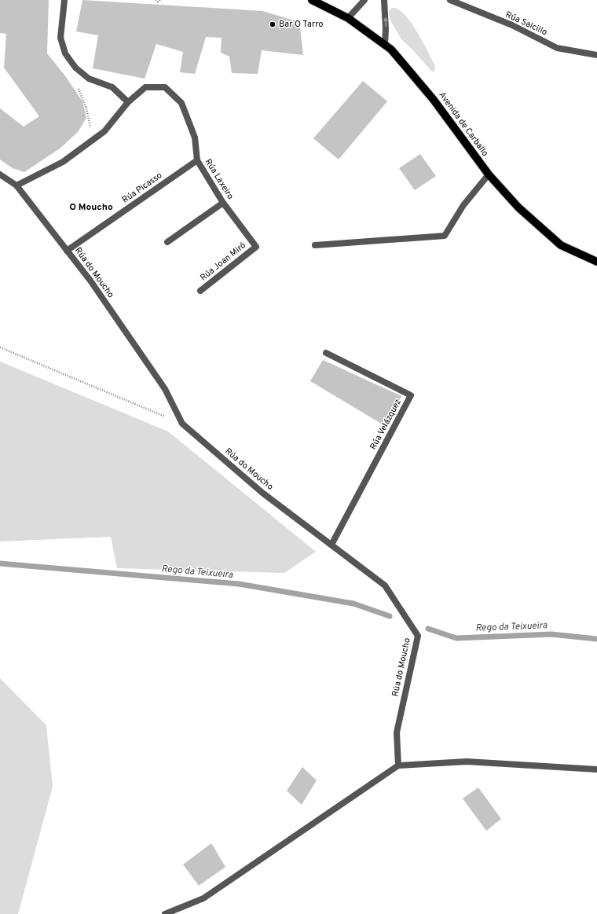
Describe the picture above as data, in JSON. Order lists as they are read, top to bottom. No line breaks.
{"streets":{"main road":["Avenida de Carballo"],"street":["Rúa Salcillo","Rúa Laxeiro","Rúa Picasso","Rúa Joan Miró","Rúa do Moucho","Rúa Velázquez"]},"crossings":[["Rúa Laxeiro","Rúa Picasso"],["Rúa Laxeiro","Rúa Joan Miró"],["Rúa Picasso","Rúa do Moucho"],["Rúa do Moucho","Rúa Velázquez"]],"districts":["O Moucho"],"water":["Rego da Teixueira"],"places":["Bar O Tarro"]}
